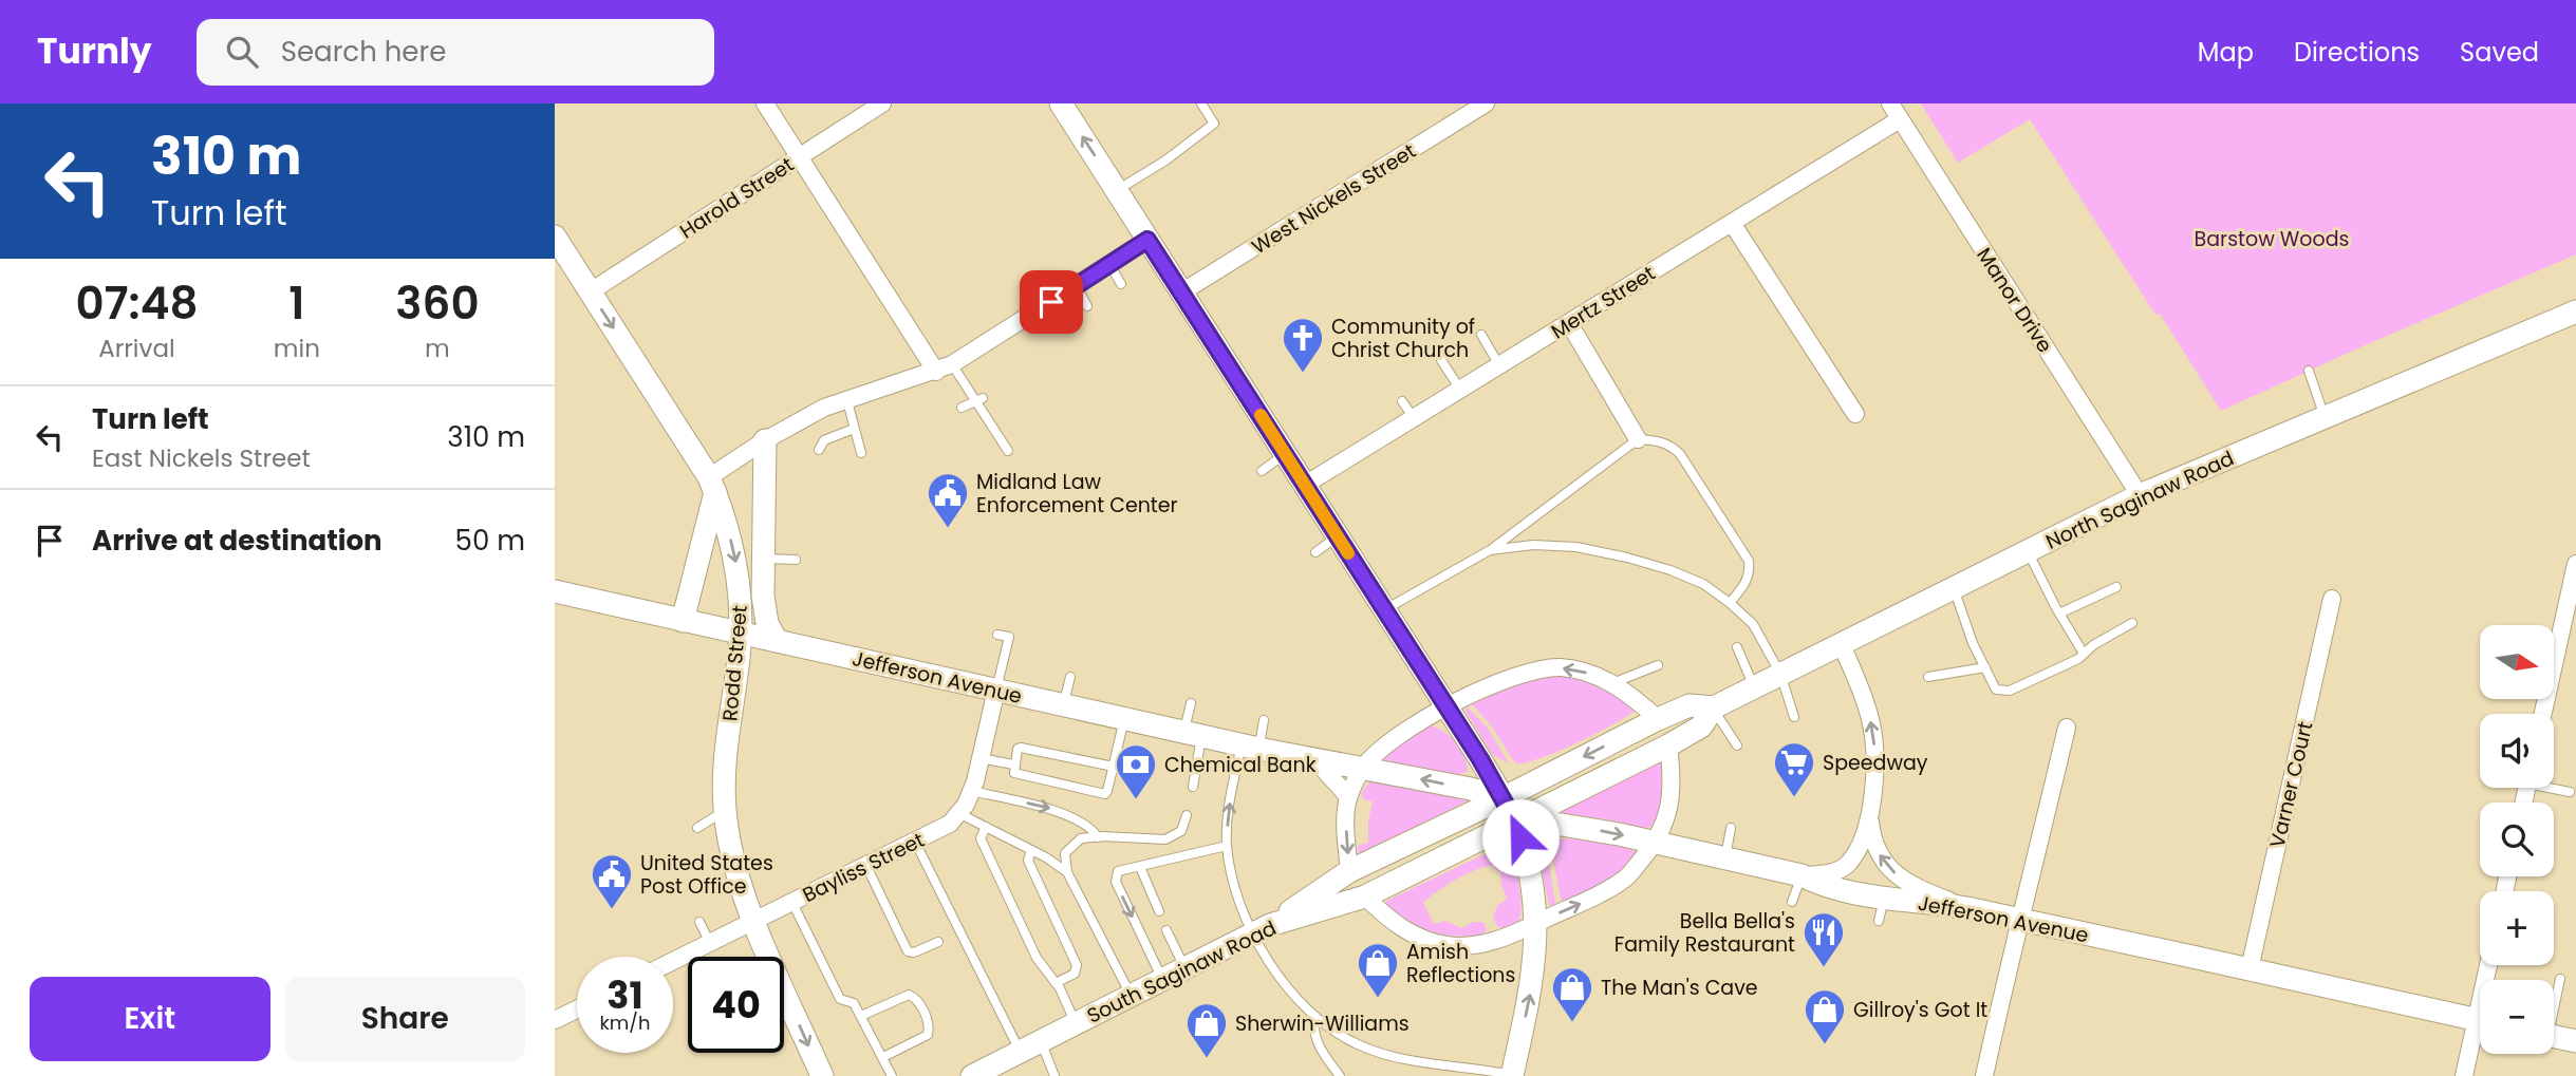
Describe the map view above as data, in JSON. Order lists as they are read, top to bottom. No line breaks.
{"streets":{"street":["Harold Street","West Nickels Street","Manor Drive","Mertz Street","North Saginaw Road","Rodd Street","Jefferson Avenue","Varner Court","Bayliss Street","South Saginaw Road"]},"crossings":[["Harold Street","Rodd Street"],["Manor Drive","Mertz Street"],["Manor Drive","North Saginaw Road"],["North Saginaw Road","Jefferson Avenue"],["North Saginaw Road","South Saginaw Road"],["Rodd Street","Jefferson Avenue"],["Rodd Street","Bayliss Street"],["Jefferson Avenue","Varner Court"],["Jefferson Avenue","Bayliss Street"],["Jefferson Avenue","South Saginaw Road"]],"parks":["Barstow Woods"],"places":{"church":["Community of Christ Church"],"public building":["Midland Law Enforcement Center","United States Post Office"],"supermarket":["Speedway"],"bank":["Chemical Bank"],"restaurant":["Bella Bella's Family Restaurant"],"shop":["Amish Reflections","The Man's Cave","Gillroy's Got It","Sherwin-Williams"]},"north":"right","page":{"header":"Turnly","search":"Search here","nav":["Map","Directions","Saved"],"turn":["310 m","Turn left"],"eta":["07:48","Arrival","1","min","360","m"],"list":[{"name":"Turn left","note":"East Nickels Street","value":"310 m"},{"name":"Arrive at destination","value":"50 m"}],"map_buttons":["+","−"],"speed":"31 km/h","limit":"40","buttons":["Exit","Share"]}}
